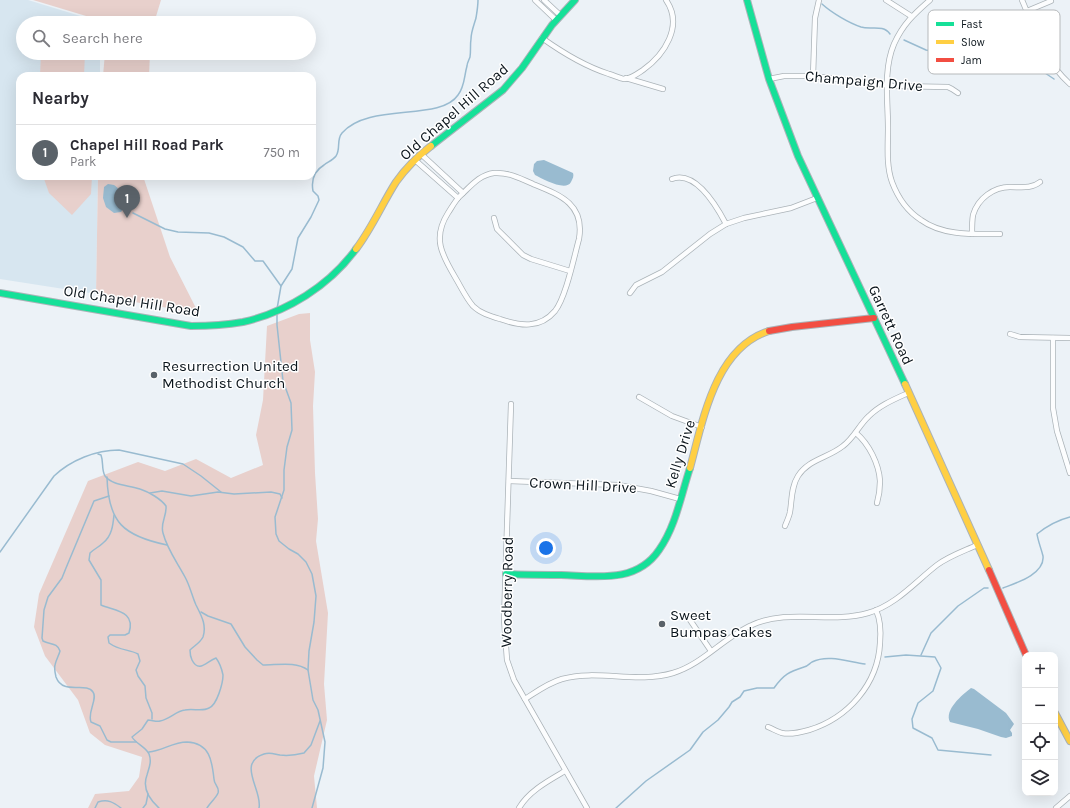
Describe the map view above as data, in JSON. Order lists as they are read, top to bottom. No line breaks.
{"streets":{"street":["Champaign Drive","Old Chapel Hill Road","Garrett Road","Kelly Drive","Crown Hill Drive","Woodberry Road"]},"crossings":[["Champaign Drive","Garrett Road"],["Garrett Road","Kelly Drive"],["Kelly Drive","Crown Hill Drive"],["Kelly Drive","Woodberry Road"],["Crown Hill Drive","Woodberry Road"]],"places":["Resurrection United Methodist Church","Sweet Bumpas Cakes"],"legend":["Fast","Slow","Jam"],"page":{"search":"Search here","heading":"Nearby","list":[{"mark":"1","name":"Chapel Hill Road Park","note":"Park","value":"750 m"}],"pins":"1","map_buttons":["+","−"]}}
